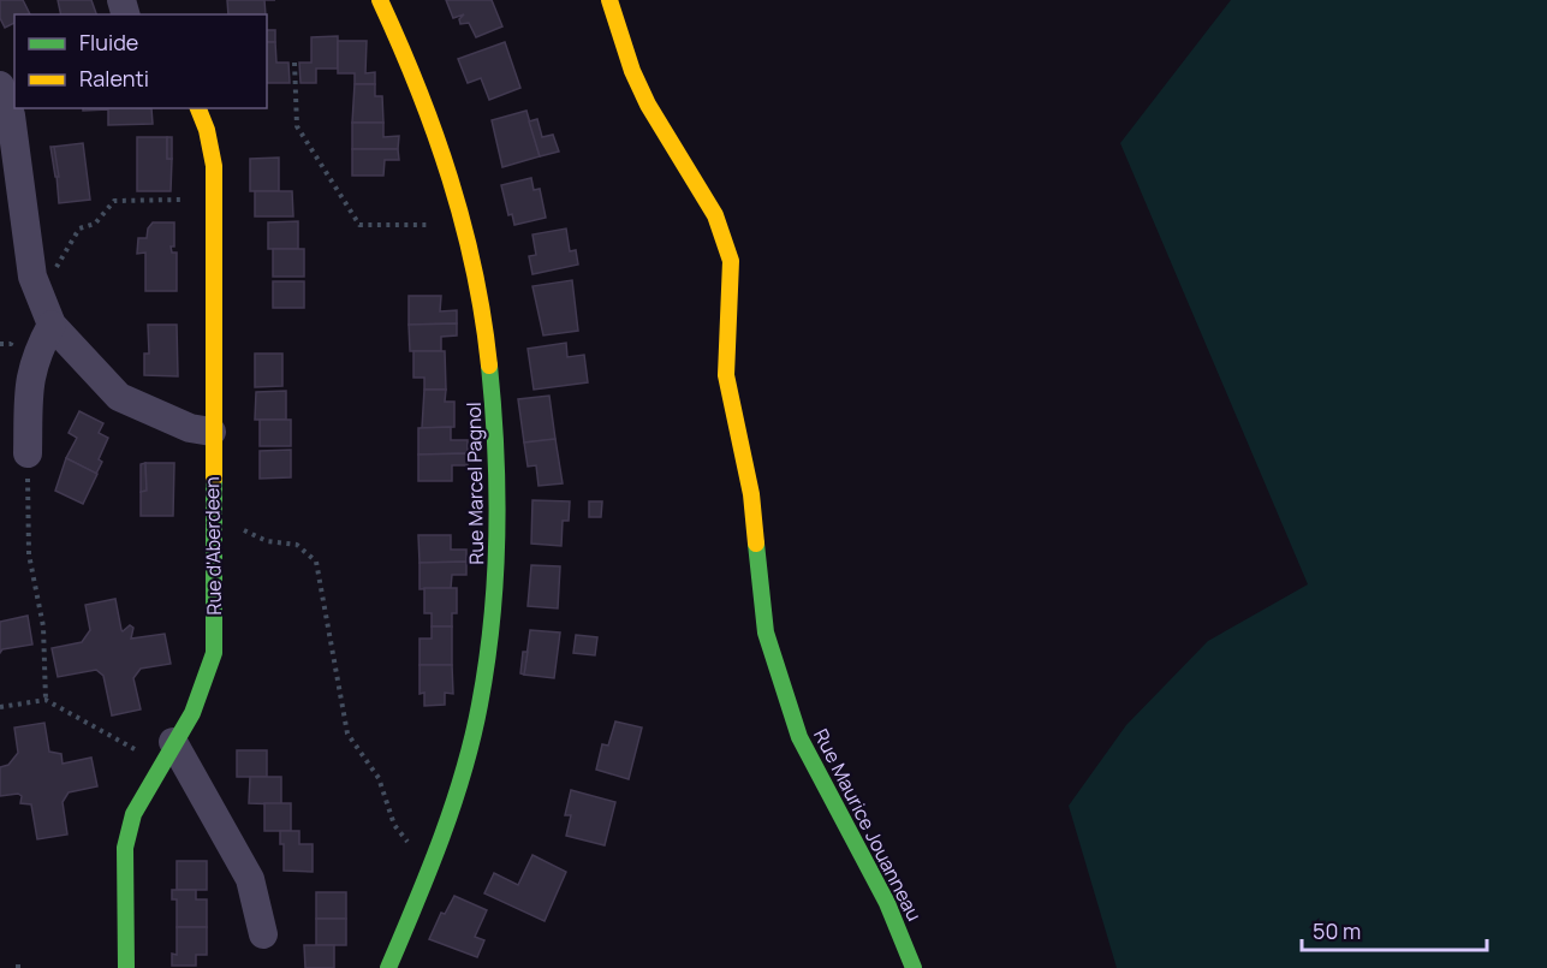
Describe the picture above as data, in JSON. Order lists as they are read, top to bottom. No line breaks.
{"streets":{"street":["Rue Marcel Pagnol","Rue d'Aberdeen","Rue Maurice Jouanneau"]},"legend":["Fluide","Ralenti"],"scale_bar":"50 m"}
